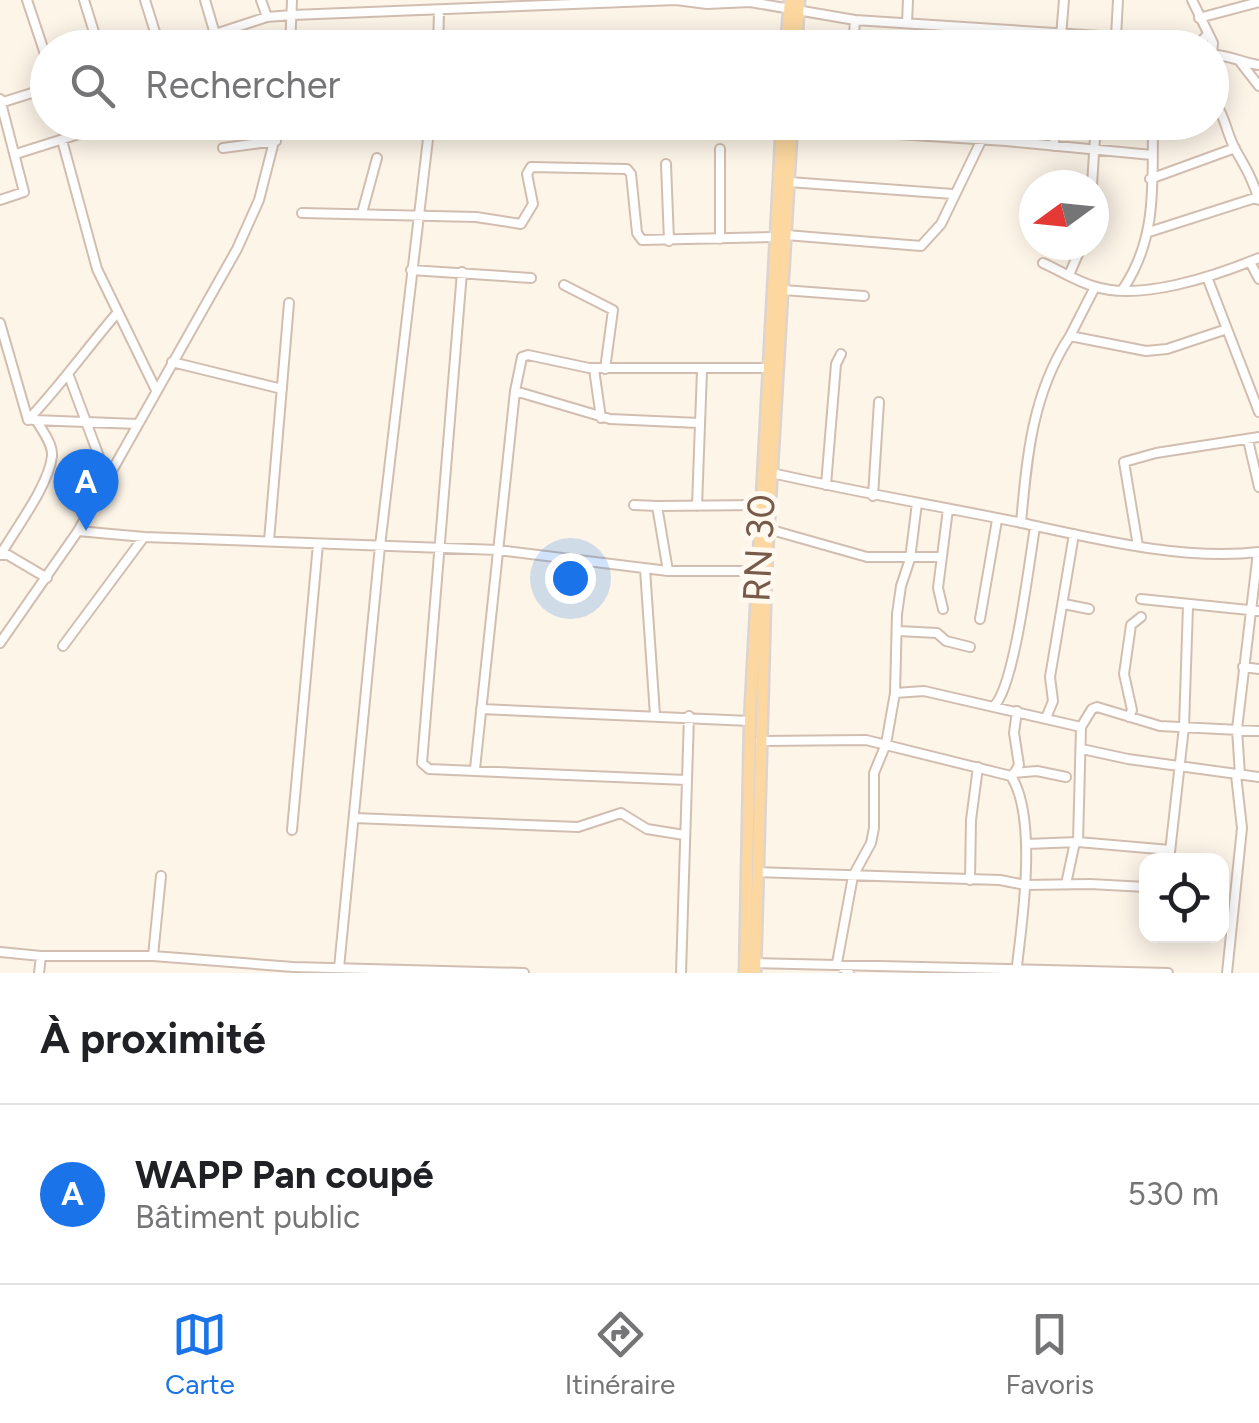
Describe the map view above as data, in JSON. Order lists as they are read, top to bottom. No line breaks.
{"streets":{"main road":["RN 30"]},"north":"left","page":{"search":"Rechercher","pins":"A","heading":"À proximité","list":[{"mark":"A","name":"WAPP Pan coupé","note":"Bâtiment public","value":"530 m"}],"nav":["Carte","Itinéraire","Favoris"]}}
